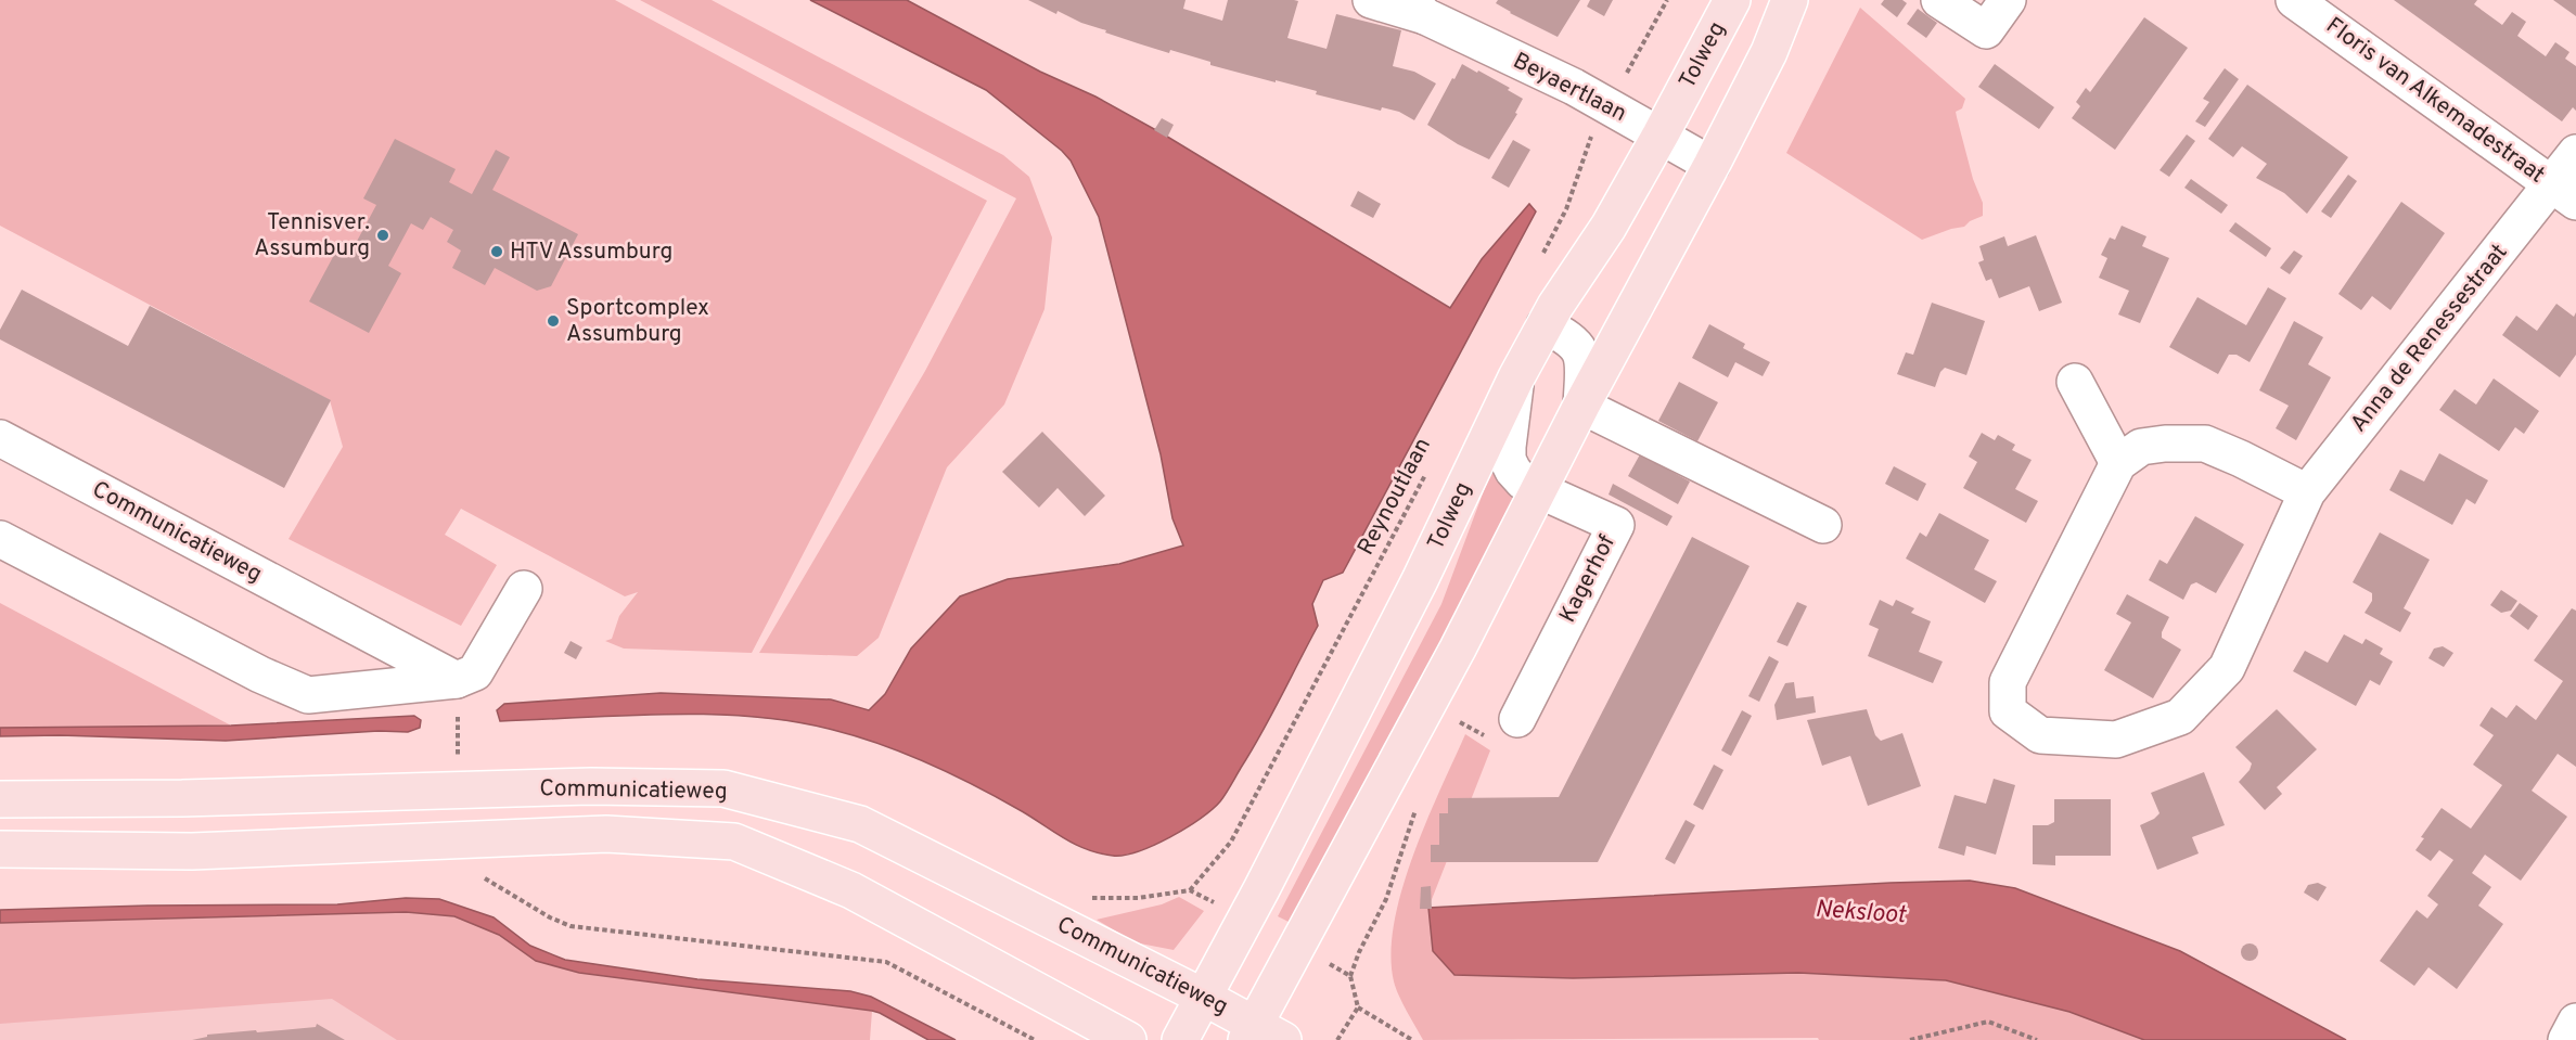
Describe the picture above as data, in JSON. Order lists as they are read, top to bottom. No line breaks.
{"streets":{"main road":["Tolweg","Communicatieweg"],"street":["Beyaertlaan","Floris van Alkemadestraat","Anna de Renessestraat","Kagerhof"],"path":["Reynoutlaan"]},"crossings":[["Tolweg","Beyaertlaan"],["Tolweg","Communicatieweg"],["Tolweg","Kagerhof"],["Floris van Alkemadestraat","Anna de Renessestraat"]],"water":["Neksloot"],"places":["Tennisver. Assumburg","HTV Assumburg","Sportcomplex Assumburg"]}
